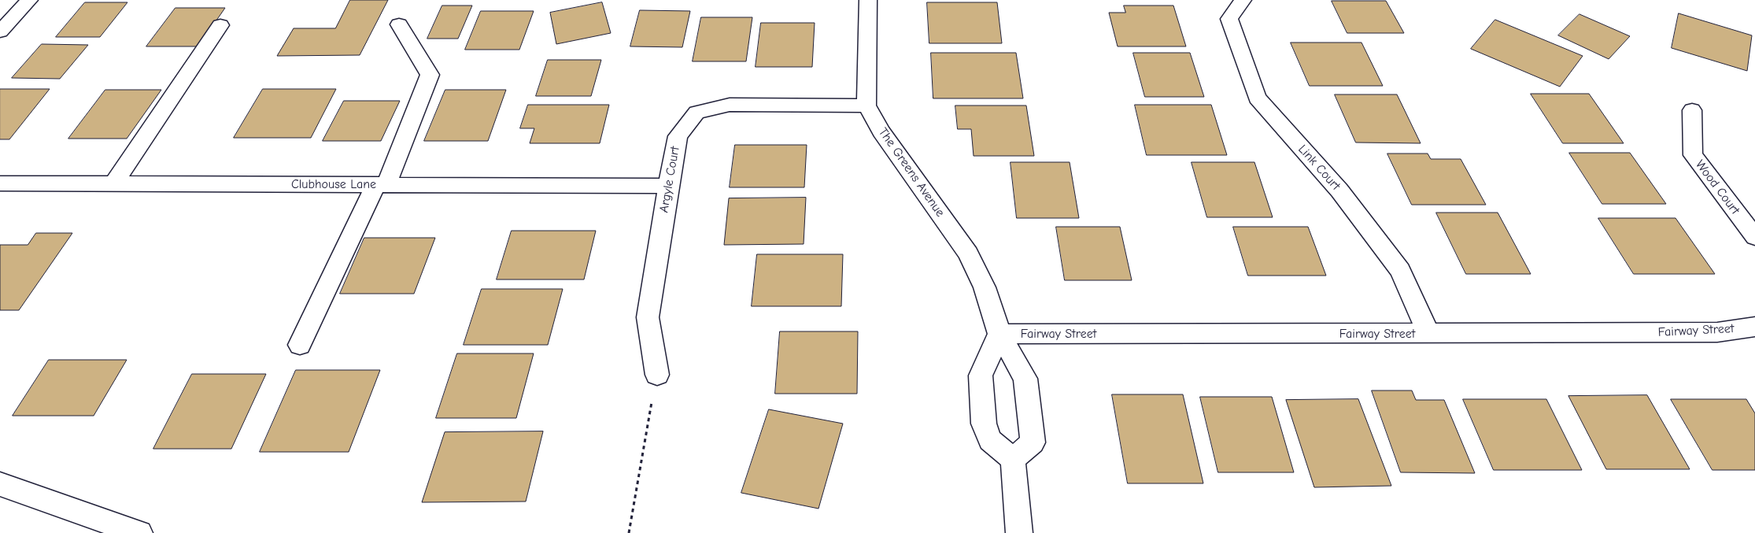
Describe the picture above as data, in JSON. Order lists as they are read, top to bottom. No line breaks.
{"streets":{"street":["Link Court","The Greens Avenue","Argyle Court","Clubhouse Lane","Wood Court","Fairway Street"]},"crossings":[["Link Court","Fairway Street"],["The Greens Avenue","Argyle Court"],["The Greens Avenue","Fairway Street"],["Argyle Court","Clubhouse Lane"]]}
